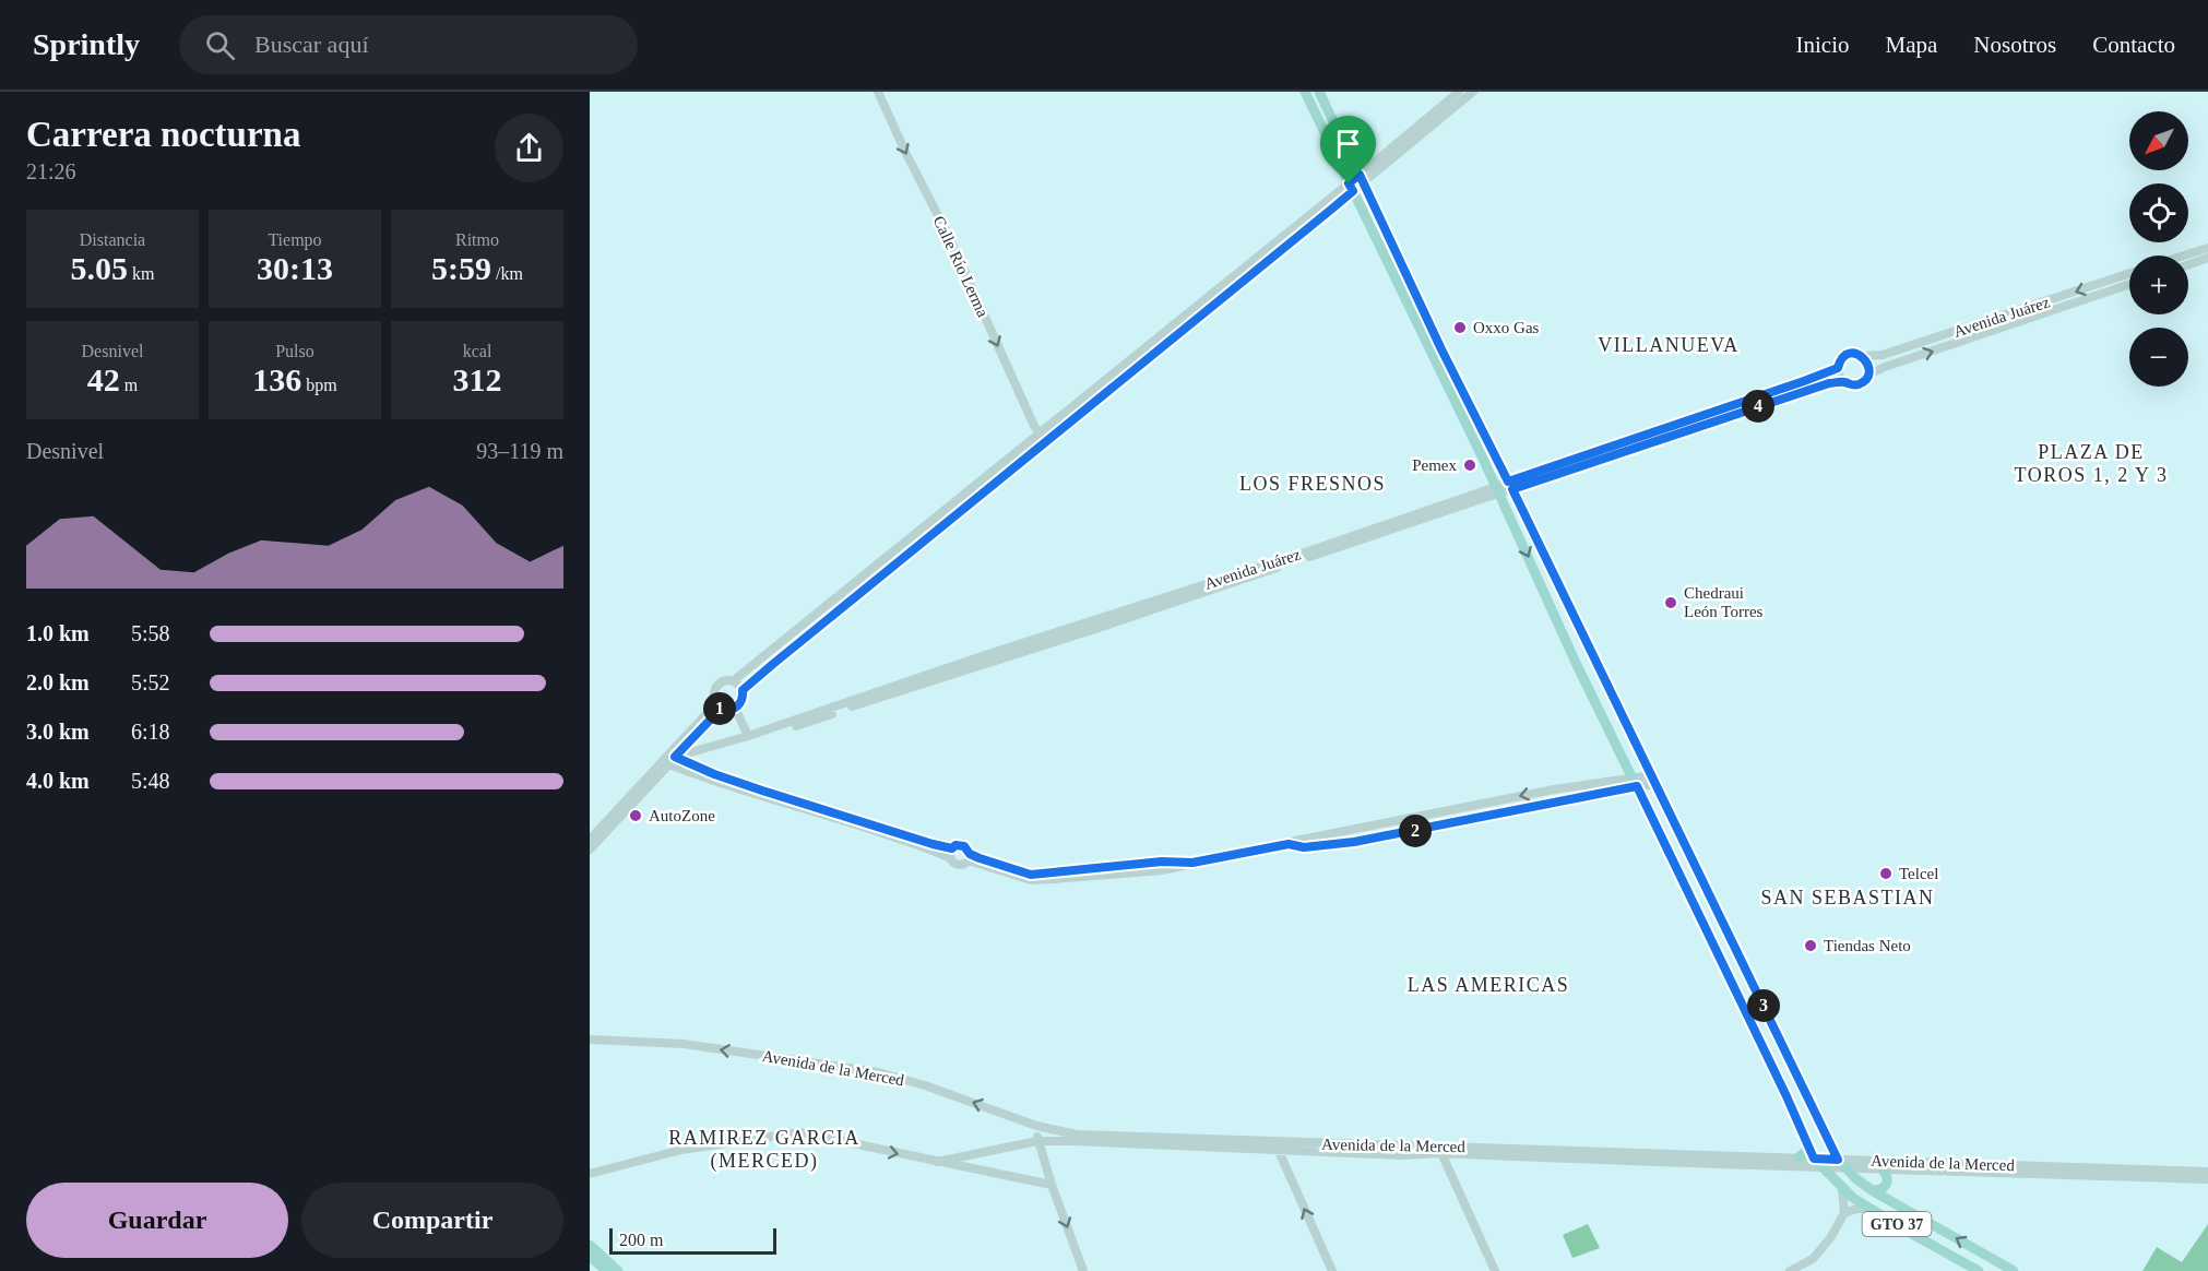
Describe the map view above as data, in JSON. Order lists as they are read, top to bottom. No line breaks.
{"streets":{"main road":["GTO 37"],"street":["Calle Río Lerma","Avenida Juárez","Avenida de la Merced"]},"crossings":[["Avenida Juárez","GTO 37"],["Avenida de la Merced","GTO 37"]],"one_way":["Calle Río Lerma"],"districts":["VILLANUEVA","PLAZA DE TOROS 1, 2 Y 3","LOS FRESNOS","SAN SEBASTIAN","LAS AMERICAS","RAMIREZ GARCIA (MERCED)"],"places":["Oxxo Gas","Pemex","Chedraui León Torres","AutoZone","Telcel","Tiendas Neto"],"scale_bar":"200 m","north":"bottom left","page":{"header":"Sprintly","search":"Buscar aquí","nav":["Inicio","Mapa","Nosotros","Contacto"],"heading":["Carrera nocturna","21:26"],"map_buttons":["+","−"],"stats":[["Distancia","5.05 km"],["Tiempo","30:13"],["Ritmo","5:59 /km"],["Desnivel","42 m"],["Pulso","136 bpm"],["kcal","312"]],"pins":["4","1","2","3"],"chart":["Desnivel","93–119 m"],"list":[{"name":"1.0 km","note":"5:58"},{"name":"2.0 km","note":"5:52"},{"name":"3.0 km","note":"6:18"},{"name":"4.0 km","note":"5:48"}],"buttons":["Guardar","Compartir"],"scale":"200 m"}}
